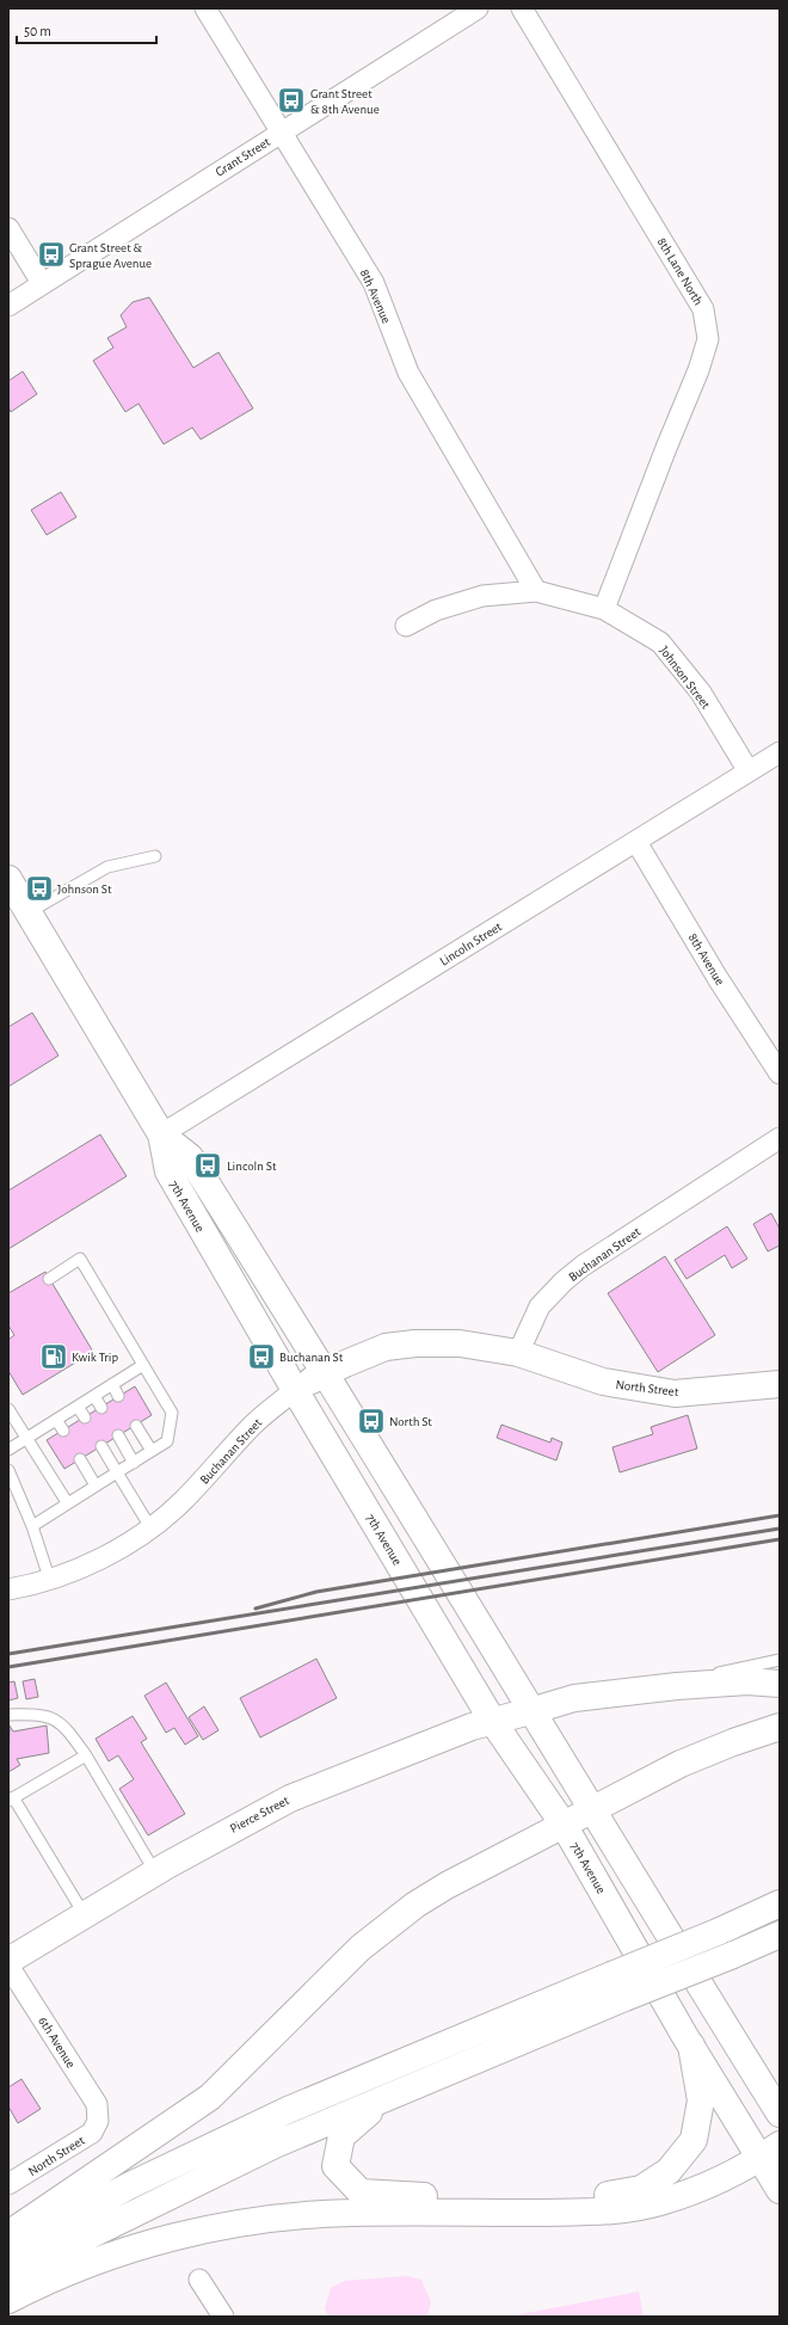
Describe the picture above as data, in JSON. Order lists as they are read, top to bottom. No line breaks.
{"streets":{"main road":["7th Avenue","Buchanan Street","North Street","Pierce Street"],"street":["Grant Street","8th Lane North","8th Avenue","Johnson Street","Lincoln Street","6th Avenue"]},"crossings":[["Grant Street","8th Avenue"],["8th Lane North","Johnson Street"],["8th Avenue","Johnson Street"],["8th Avenue","Lincoln Street"],["Johnson Street","Lincoln Street"],["Lincoln Street","7th Avenue"],["7th Avenue","Buchanan Street"],["7th Avenue","Pierce Street"],["Buchanan Street","North Street"],["North Street","6th Avenue"]],"places":{"bus stop":["Grant Street & 8th Avenue","Grant Street & Sprague Avenue","Johnson St","Lincoln St","Buchanan St","North St"],"fuel station":["Kwik Trip"]},"scale_bar":"50 m"}
